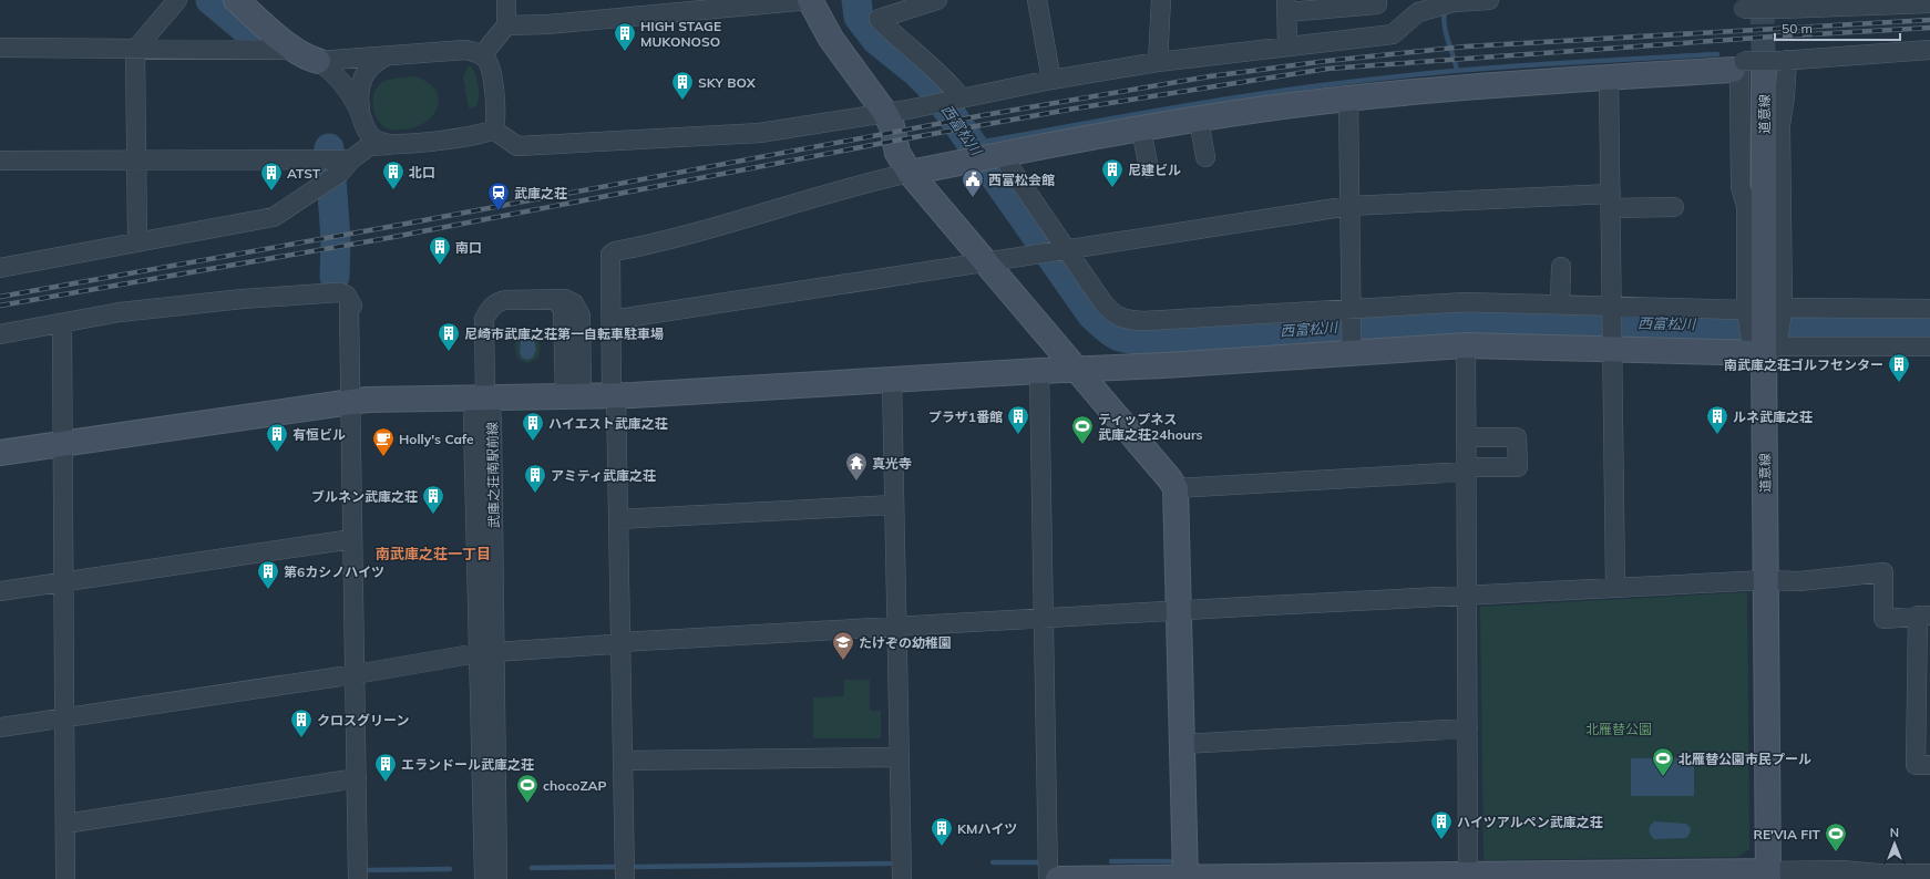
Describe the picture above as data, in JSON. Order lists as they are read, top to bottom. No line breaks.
{"streets":{"street":["道意線","武庫之荘南駅前線"]},"districts":["南武庫之荘一丁目"],"water":["西富松川"],"parks":["北雁替公園"],"places":{"building":["HIGH STAGE MUKONOSO","SKY BOX","尼建ビル","北口","ATST","南口","尼崎市武庫之荘第一自転車駐車場","南武庫之荘ゴルフセンター","プラザ1番館","ルネ武庫之荘","ハイエスト武庫之荘","有恒ビル","アミティ武庫之荘","ブルネン武庫之荘","第6カシノハイツ","クロスグリーン","エランドール武庫之荘","ハイツアルペン武庫之荘","KMハイツ"],"public building":["西富松会館"],"station":["武庫之荘"],"sports":["ティップネス 武庫之荘24hours","北雁替公園市民プール","chocoZAP","RE'VIA FIT"],"cafe":["Holly's Cafe"],"temple":["真光寺"],"school or university":["たけぞの幼稚園"]},"scale_bar":"50 m","north":"top"}
